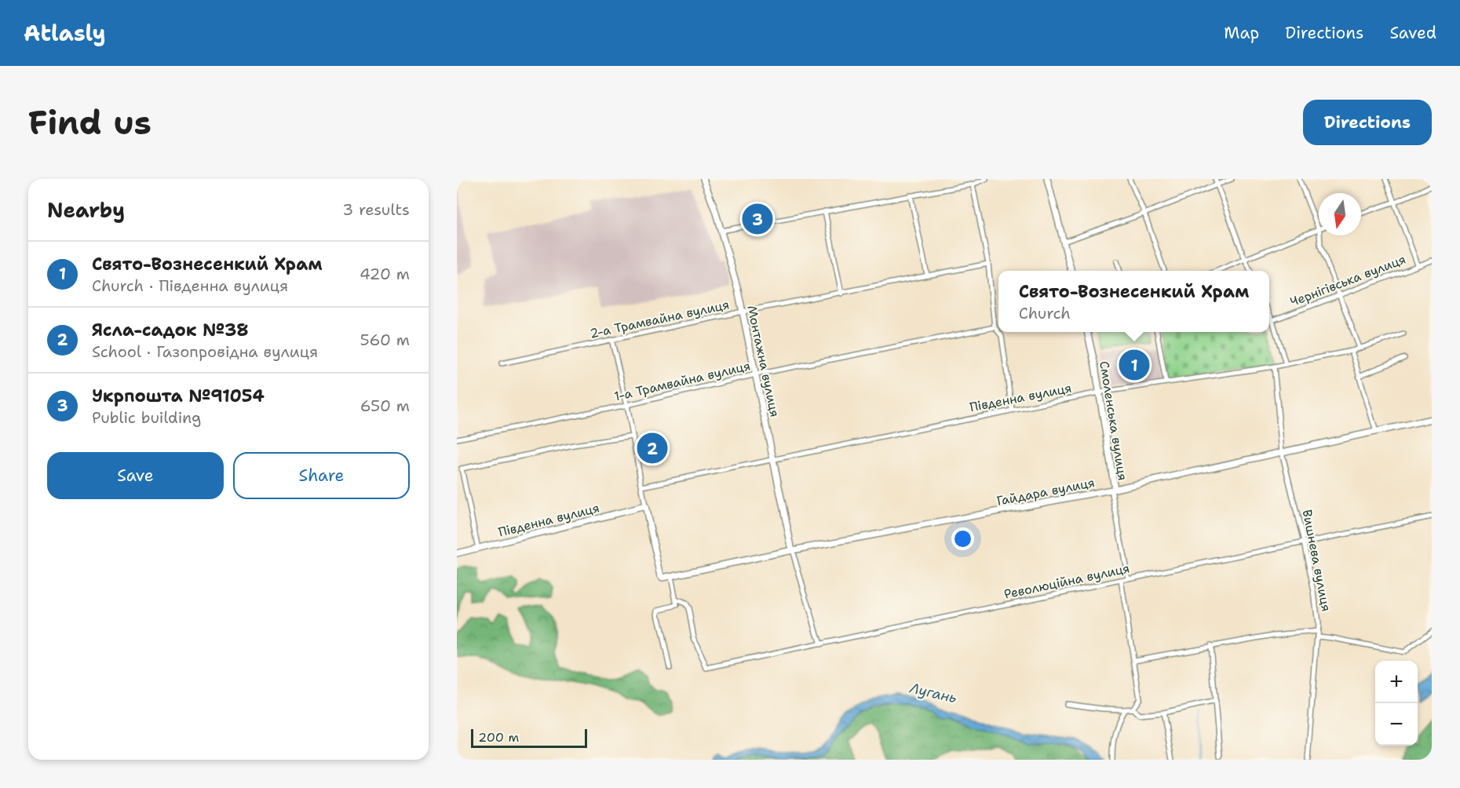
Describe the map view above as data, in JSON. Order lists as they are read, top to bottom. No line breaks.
{"streets":{"street":["Чернігівська вулиця","2-а Трамвайна вулиця","Монтажна вулиця","1-а Трамвайна вулиця","Південна вулиця","Смоленська вулиця","Гайдара вулиця","Вишнева вулиця","Революційна вулиця"]},"crossings":[["2-а Трамвайна вулиця","Монтажна вулиця"],["Монтажна вулиця","1-а Трамвайна вулиця"],["Монтажна вулиця","Південна вулиця"],["Монтажна вулиця","Гайдара вулиця"],["Південна вулиця","Смоленська вулиця"],["Південна вулиця","Гайдара вулиця"],["Південна вулиця","Вишнева вулиця"],["Смоленська вулиця","Гайдара вулиця"],["Гайдара вулиця","Вишнева вулиця"],["Вишнева вулиця","Революційна вулиця"]],"water":["Лугань"],"scale_bar":"200 m","north":"bottom","page":{"header":"Atlasly","nav":["Map","Directions","Saved"],"buttons":["Directions",["Save","Share"]],"title":"Find us","heading":["Nearby","3 results"],"pins":["3","1","2"],"list":[{"mark":"1","name":"Свято-Вознесенкий Храм","note":"Church · Південна вулиця","value":"420 m"},{"mark":"2","name":"Ясла-садок №38","note":"School · Газопровідна вулиця","value":"560 m"},{"mark":"3","name":"Укрпошта №91054","note":"Public building","value":"650 m"}],"popup":["Свято-Вознесенкий Храм","Church"],"map_buttons":["+","−"],"scale":"200 m"}}
